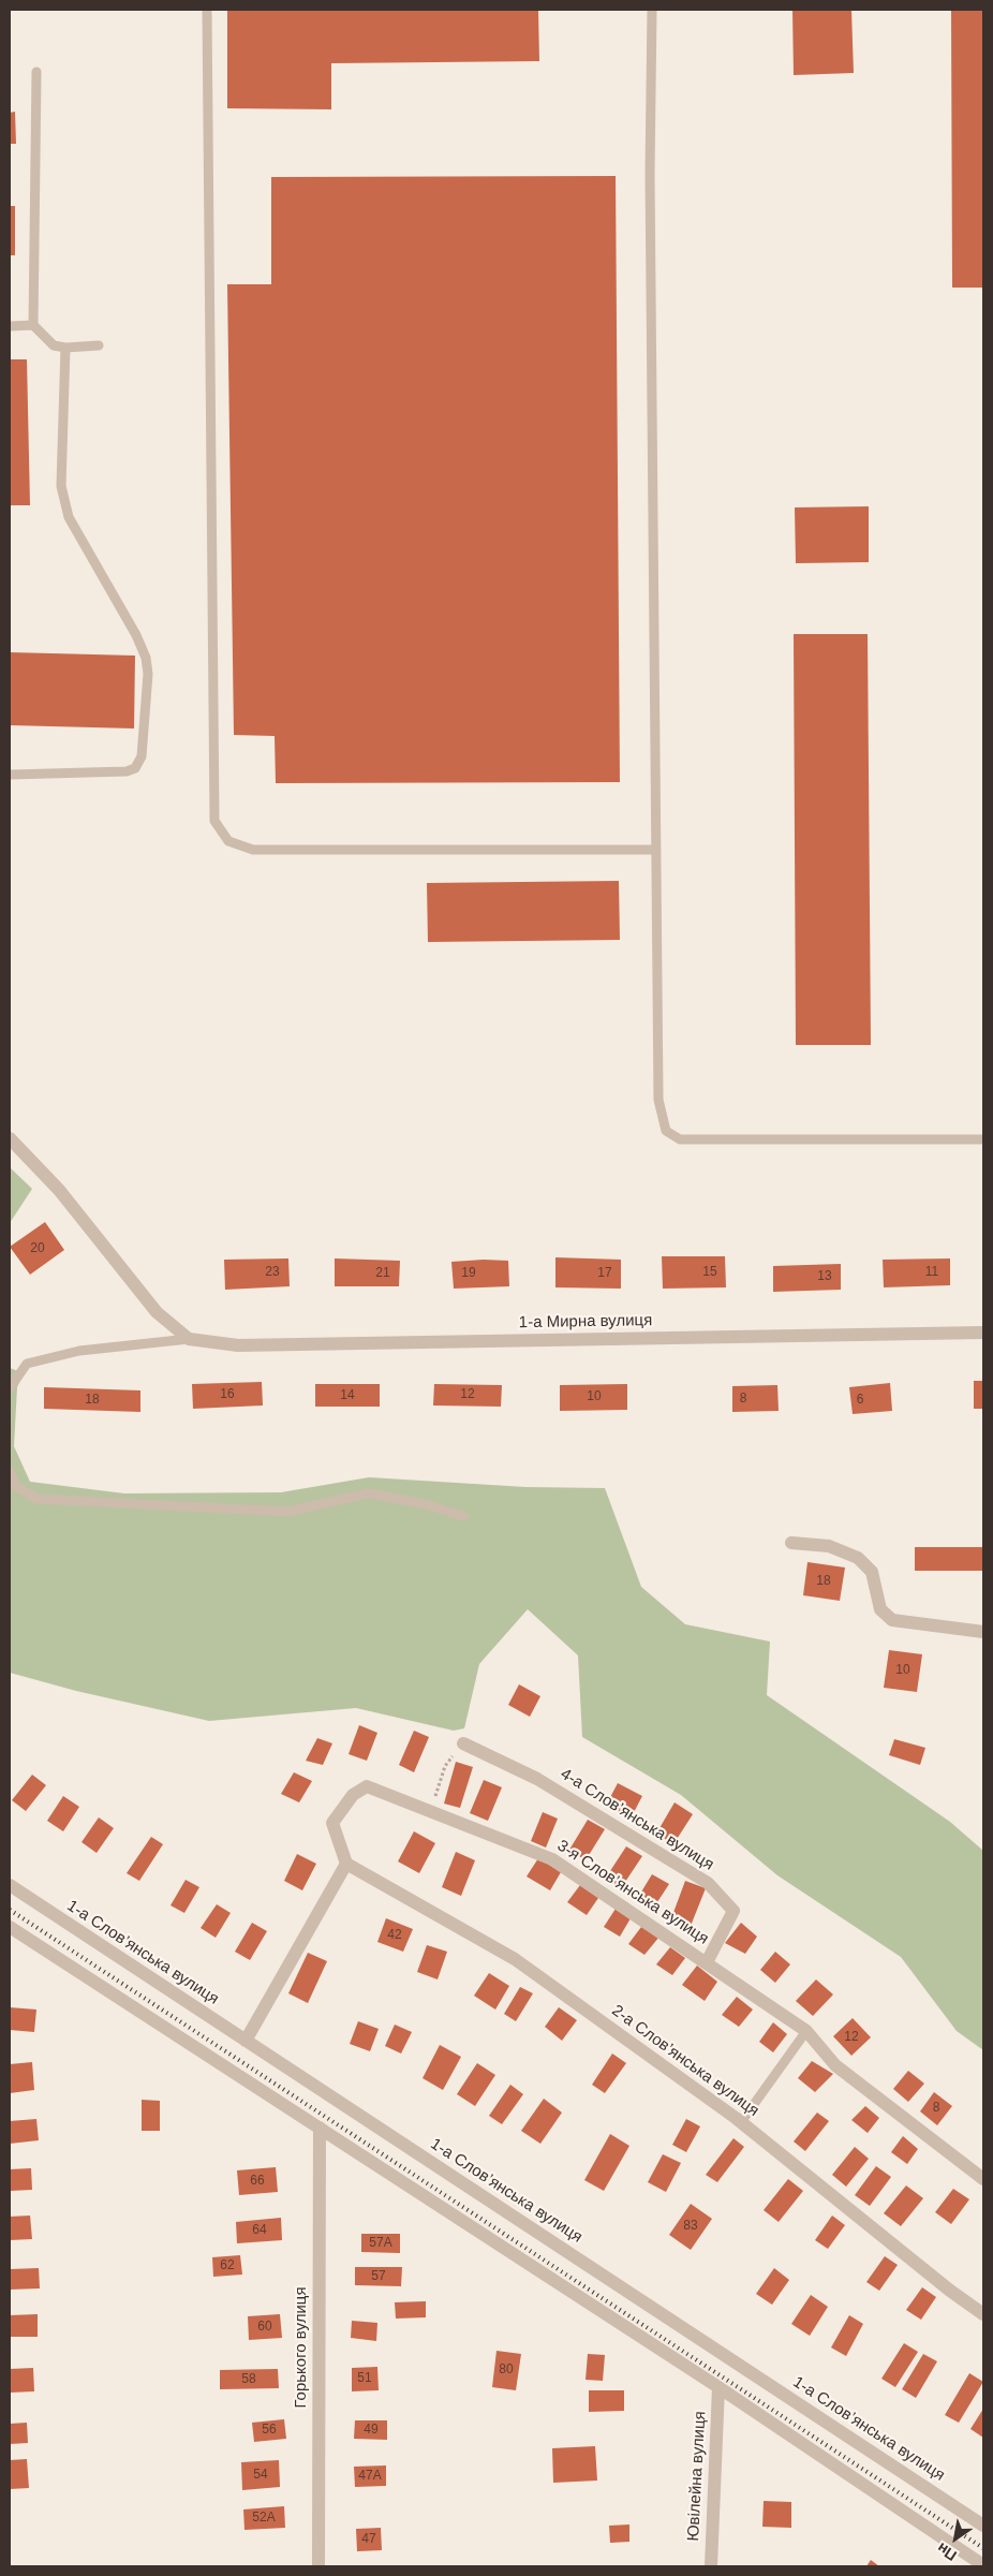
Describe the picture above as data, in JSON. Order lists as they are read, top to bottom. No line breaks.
{"streets":{"street":["1-а Мирна вулиця","4-а Слов’янська вулиця","3-я Слов’янська вулиця","1-а Слов’янська вулиця","2-а Слов’янська вулиця","Горького вулиця","Ювілейна вулиця"]},"crossings":[["4-а Слов’янська вулиця","3-я Слов’янська вулиця"],["3-я Слов’янська вулиця","2-а Слов’янська вулиця"]],"house_numbers":["20","23","15","11","21","19","17","13","16","12","14","10","8","18","6","18","10","42","12","8","66","83","64","57А","62","57","60","80","51","58","56","49","54","47А","52А","47"],"north":"bottom left"}
